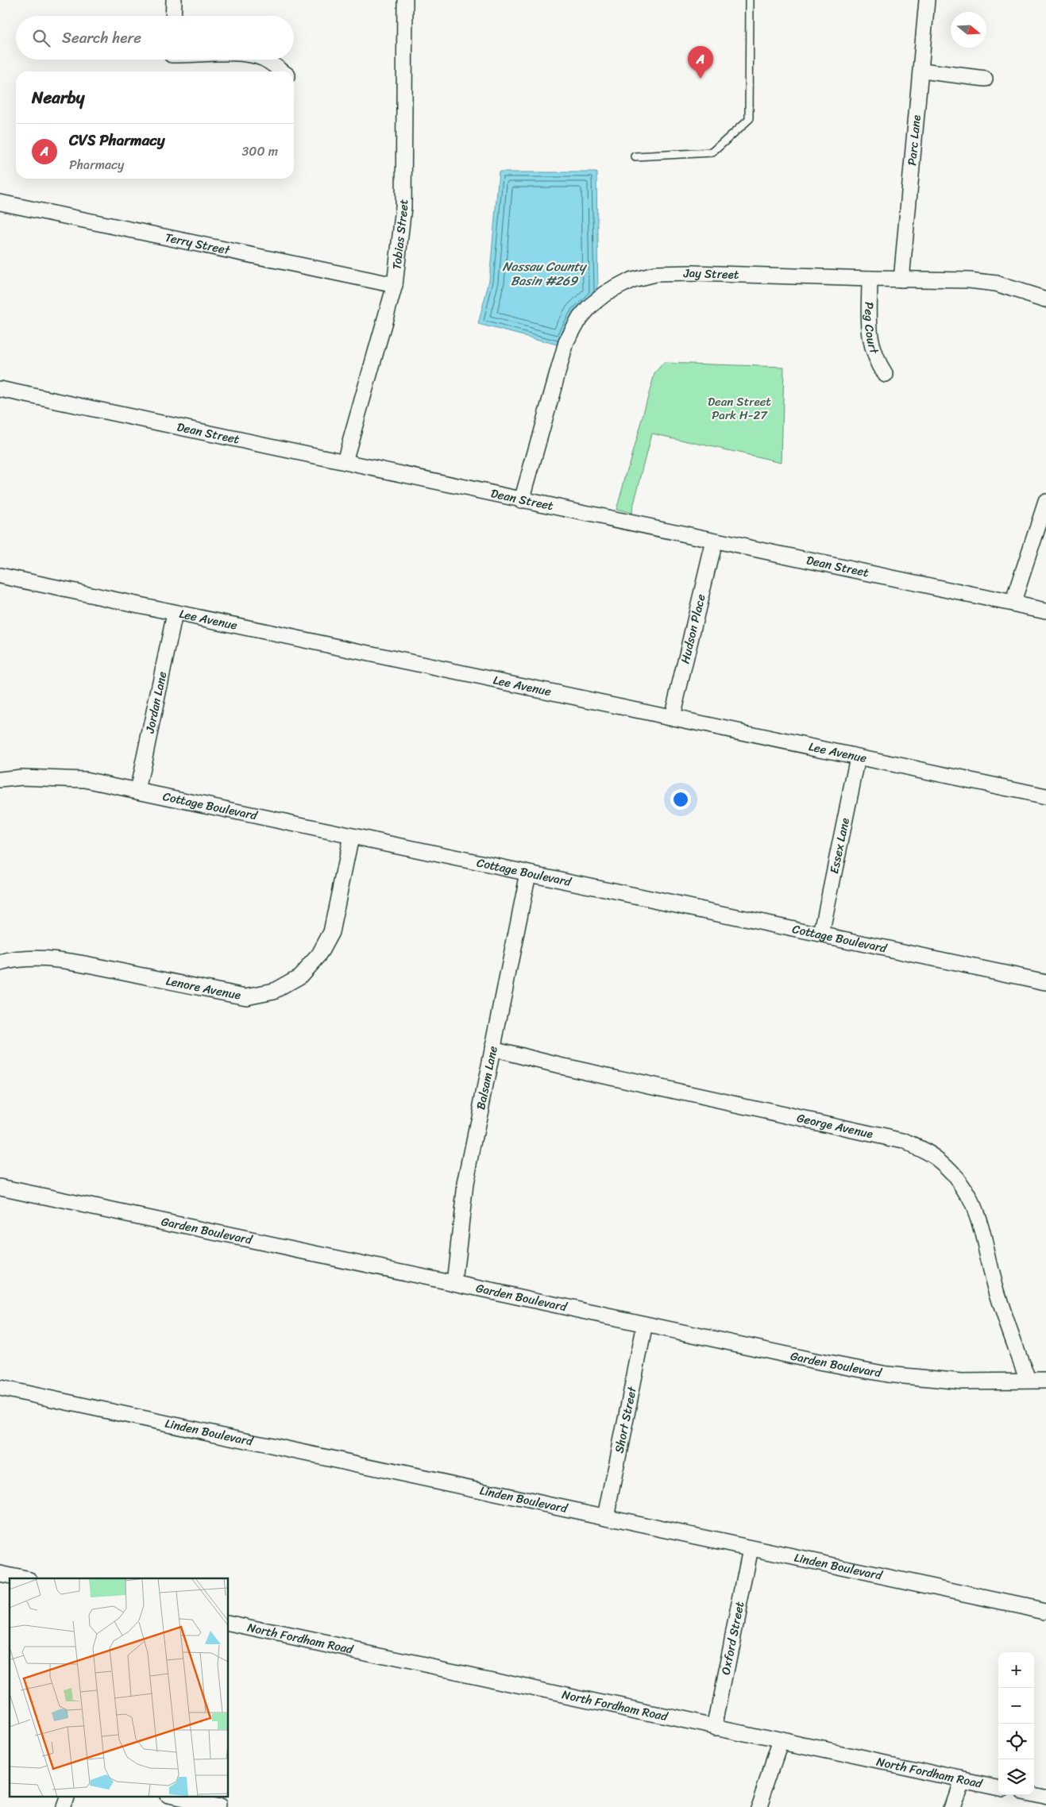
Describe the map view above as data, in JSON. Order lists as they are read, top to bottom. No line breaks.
{"streets":{"street":["Parc Lane","Tobias Street","Terry Street","Jay Street","Peg Court","Dean Street","Lee Avenue","Hudson Place","Jordan Lane","Cottage Boulevard","Essex Lane","Lenore Avenue","Balsam Lane","George Avenue","Garden Boulevard","Short Street","Linden Boulevard","North Fordham Road","Oxford Street"]},"crossings":[["Parc Lane","Jay Street"],["Tobias Street","Terry Street"],["Tobias Street","Dean Street"],["Jay Street","Peg Court"],["Jay Street","Dean Street"],["Dean Street","Hudson Place"],["Lee Avenue","Hudson Place"],["Lee Avenue","Jordan Lane"],["Lee Avenue","Essex Lane"],["Jordan Lane","Cottage Boulevard"],["Cottage Boulevard","Essex Lane"],["Cottage Boulevard","Lenore Avenue"],["Cottage Boulevard","Balsam Lane"],["Balsam Lane","George Avenue"],["Balsam Lane","Garden Boulevard"],["George Avenue","Garden Boulevard"],["Garden Boulevard","Short Street"],["Short Street","Linden Boulevard"],["Linden Boulevard","Oxford Street"],["North Fordham Road","Oxford Street"]],"water":["Nassau County Basin #269"],"parks":["Dean Street Park H-27"],"north":"right","page":{"search":"Search here","pins":"A","heading":"Nearby","list":[{"mark":"A","name":"CVS Pharmacy","note":"Pharmacy","value":"300 m"}],"map_buttons":["+","−"]}}
